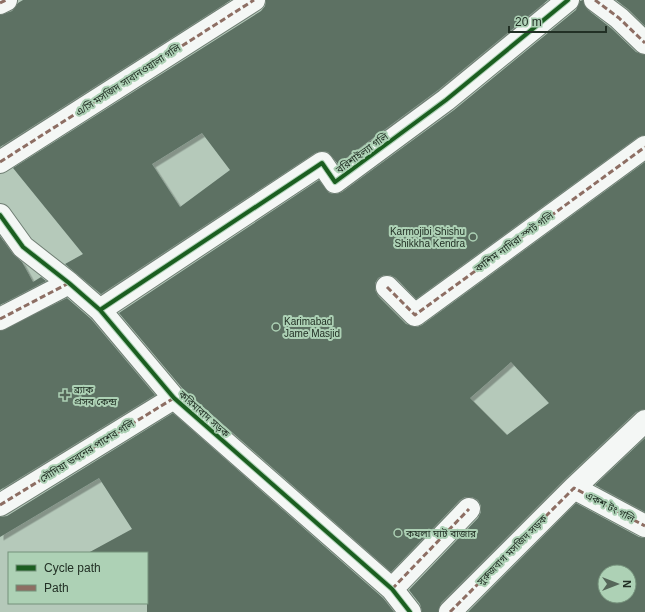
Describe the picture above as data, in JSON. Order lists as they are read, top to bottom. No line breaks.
{"streets":{"street":["এ/সি মসজিদ সাবানওয়ালা গলি","বরিশাইল্যা গলি","কাশিম নাদিরা স্পট গলি","করিমাবাদ সড়ক","সৌদিয়া ভবনের পাশের গলি","একশ টং গলি","সুরুজবাগ মসজিদ সড়ক"]},"crossings":[["বরিশাইল্যা গলি","করিমাবাদ সড়ক"],["করিমাবাদ সড়ক","সৌদিয়া ভবনের পাশের গলি"],["একশ টং গলি","সুরুজবাগ মসজিদ সড়ক"]],"places":{"other":["Karmojibi Shishu Shikkha Kendra","Karimabad Jame Masjid","কয়লা ঘাট বাজার"],"health":["ব্র্যাক প্রসব কেন্দ্র"]},"legend":["Cycle path","Path"],"scale_bar":"20 m","north":"right"}
